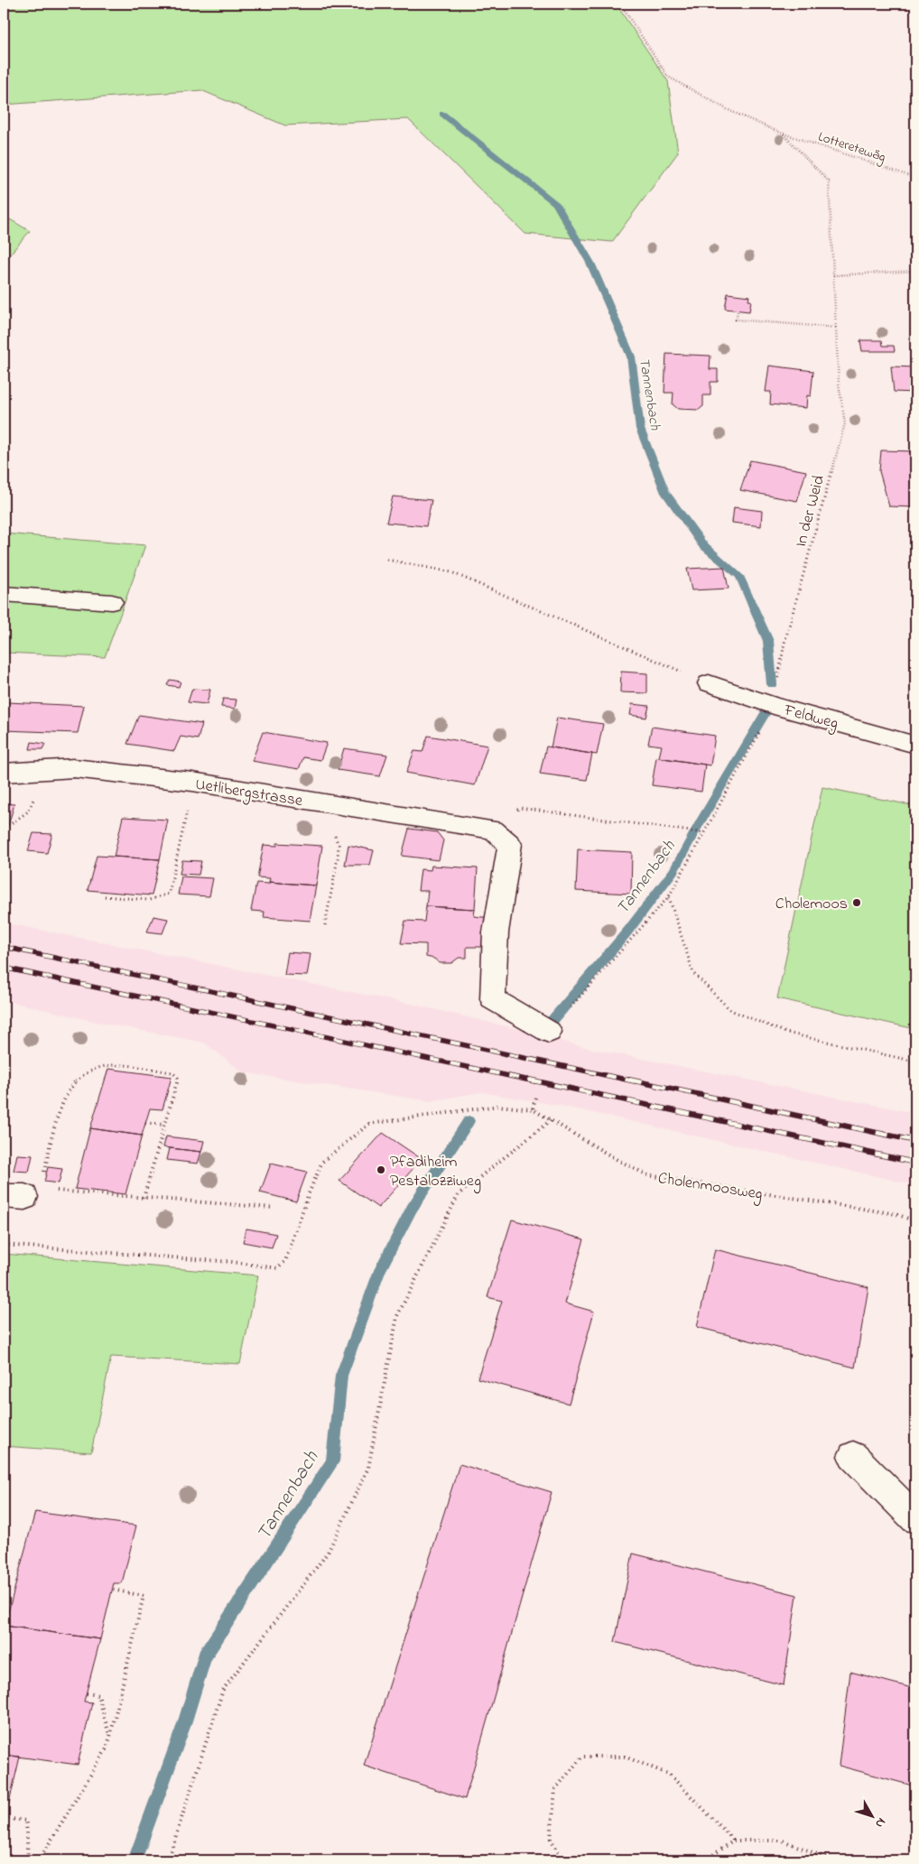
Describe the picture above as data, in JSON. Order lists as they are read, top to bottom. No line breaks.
{"streets":{"street":["Feldweg","Uetlibergstrasse"],"path":["Lotteretewäg","In der Weid","Cholenmoosweg"]},"crossings":[["Lotteretewäg","In der Weid"]],"water":["Tannenbach"],"places":["Cholemoos","Pfadiheim Pestalozziweg"],"north":"bottom right"}
